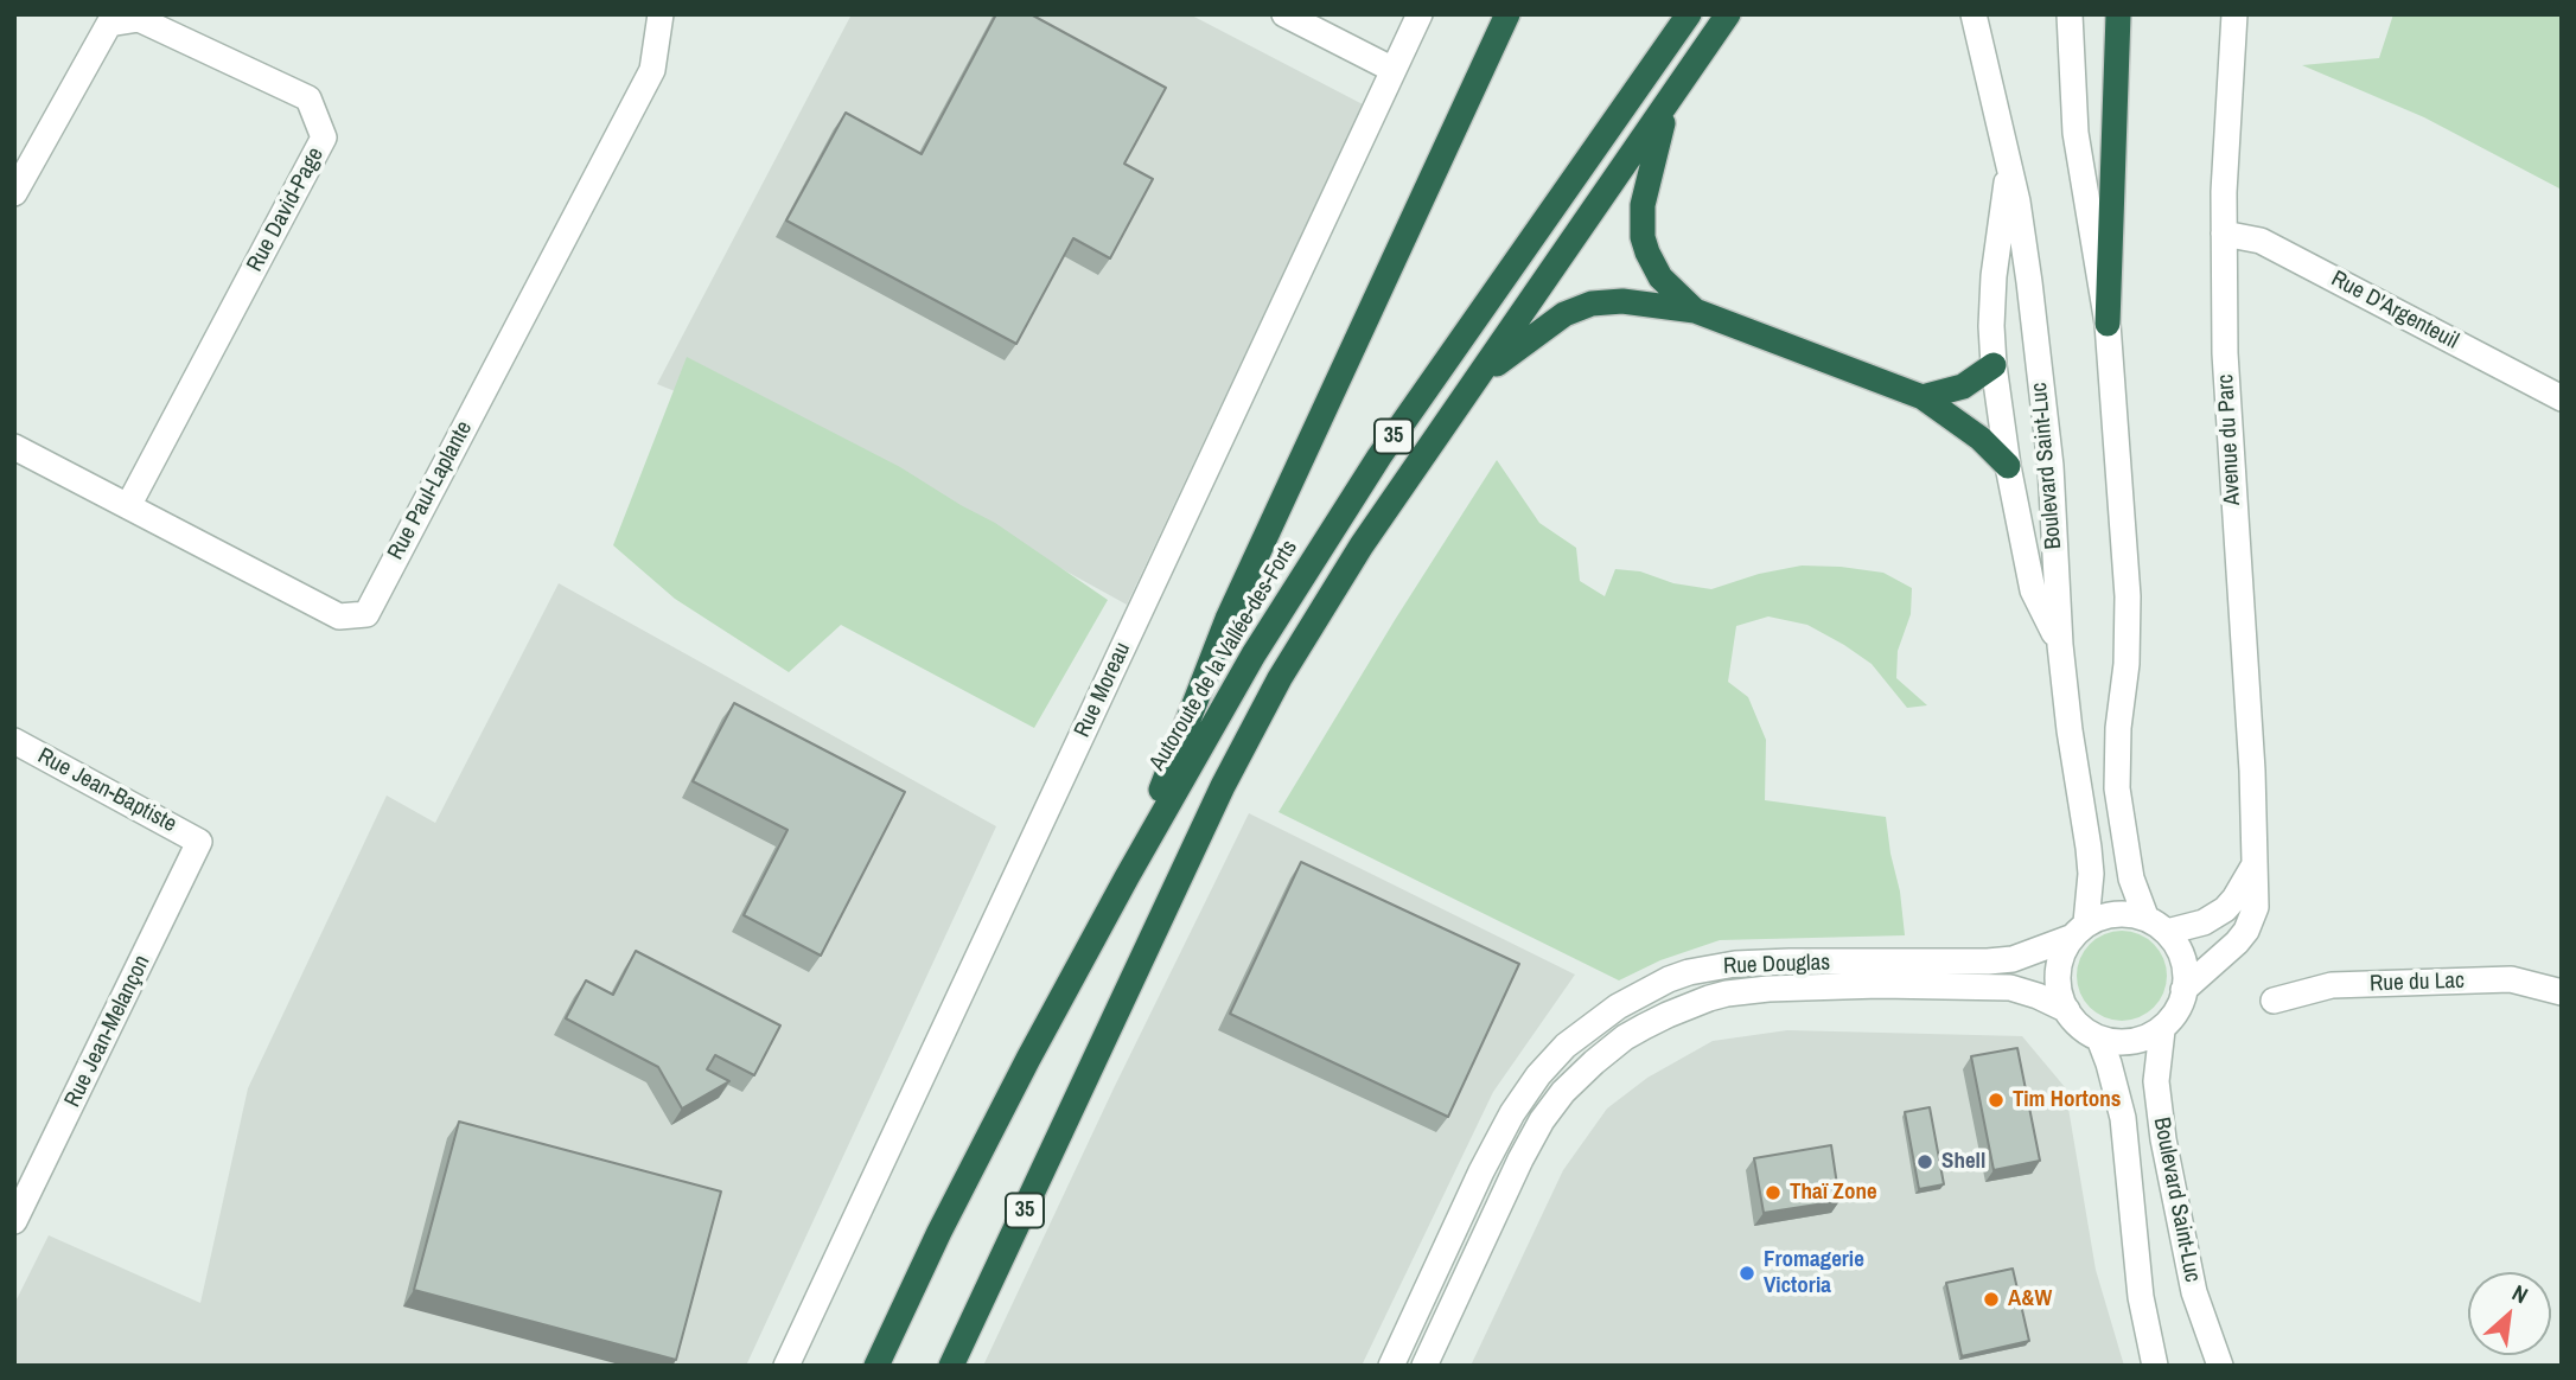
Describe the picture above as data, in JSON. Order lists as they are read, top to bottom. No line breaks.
{"streets":{"highway":["35","Autoroute de la Vallée-des-Forts"],"street":["Rue David-Page","Rue D'Argenteuil","Avenue du Parc","Boulevard Saint-Luc","Rue Paul-Laplante","Rue Moreau","Rue Jean-Baptiste","Rue Douglas","Rue du Lac","Rue Jean-Melançon"]},"crossings":[["Rue David-Page","Rue Paul-Laplante"],["Rue D'Argenteuil","Avenue du Parc"],["Avenue du Parc","Boulevard Saint-Luc"],["Avenue du Parc","Rue Douglas"],["Boulevard Saint-Luc","Rue Douglas"],["Rue Jean-Baptiste","Rue Jean-Melançon"]],"places":["Tim Hortons","Shell","Thaï Zone","Fromagerie Victoria","A&W"],"north":"top right"}
